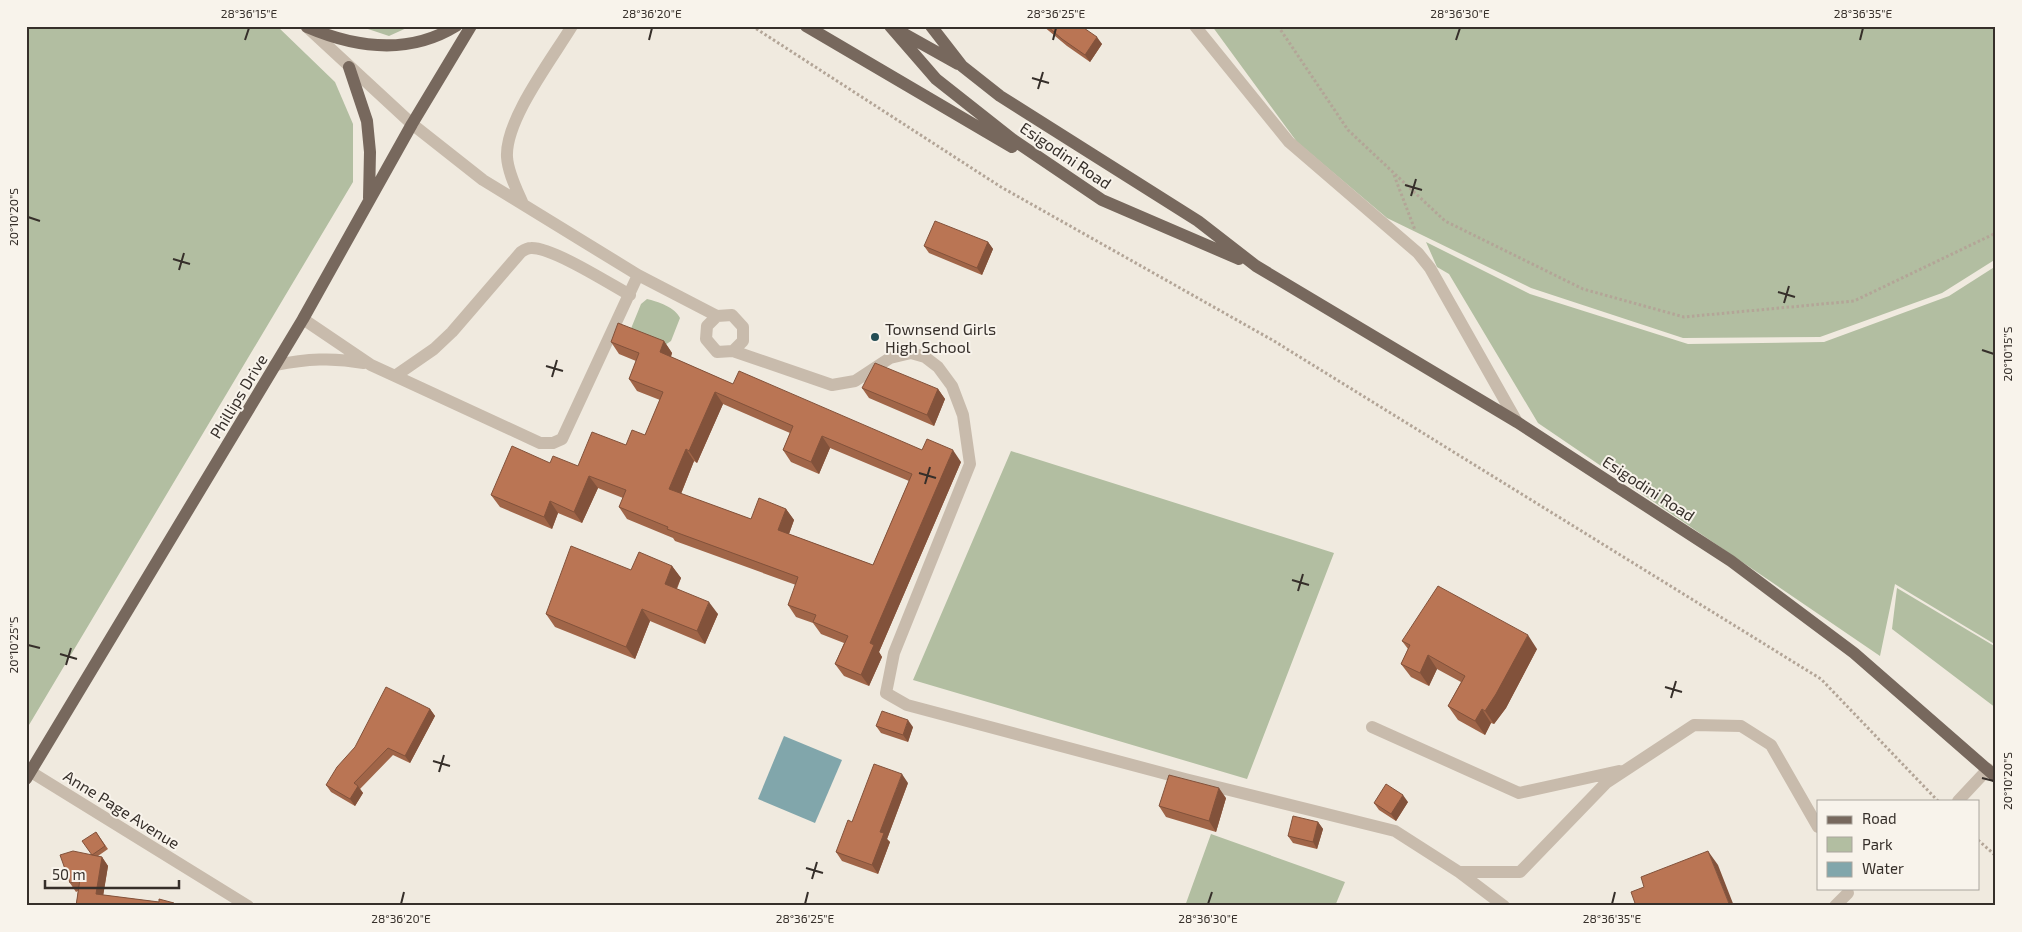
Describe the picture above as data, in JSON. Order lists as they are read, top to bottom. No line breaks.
{"streets":{"main road":["Esigodini Road","Phillips Drive"],"street":["Anne Page Avenue"]},"crossings":[["Phillips Drive","Anne Page Avenue"]],"places":["Townsend Girls High School"],"legend":["Road","Park","Water"],"scale_bar":"50 m","coordinates":["28°36'15\"E","28°36'20\"E","28°36'25\"E","28°36'30\"E","28°36'35\"E","20°10'20\"S","20°10'15\"S","20°10'25\"S"]}
